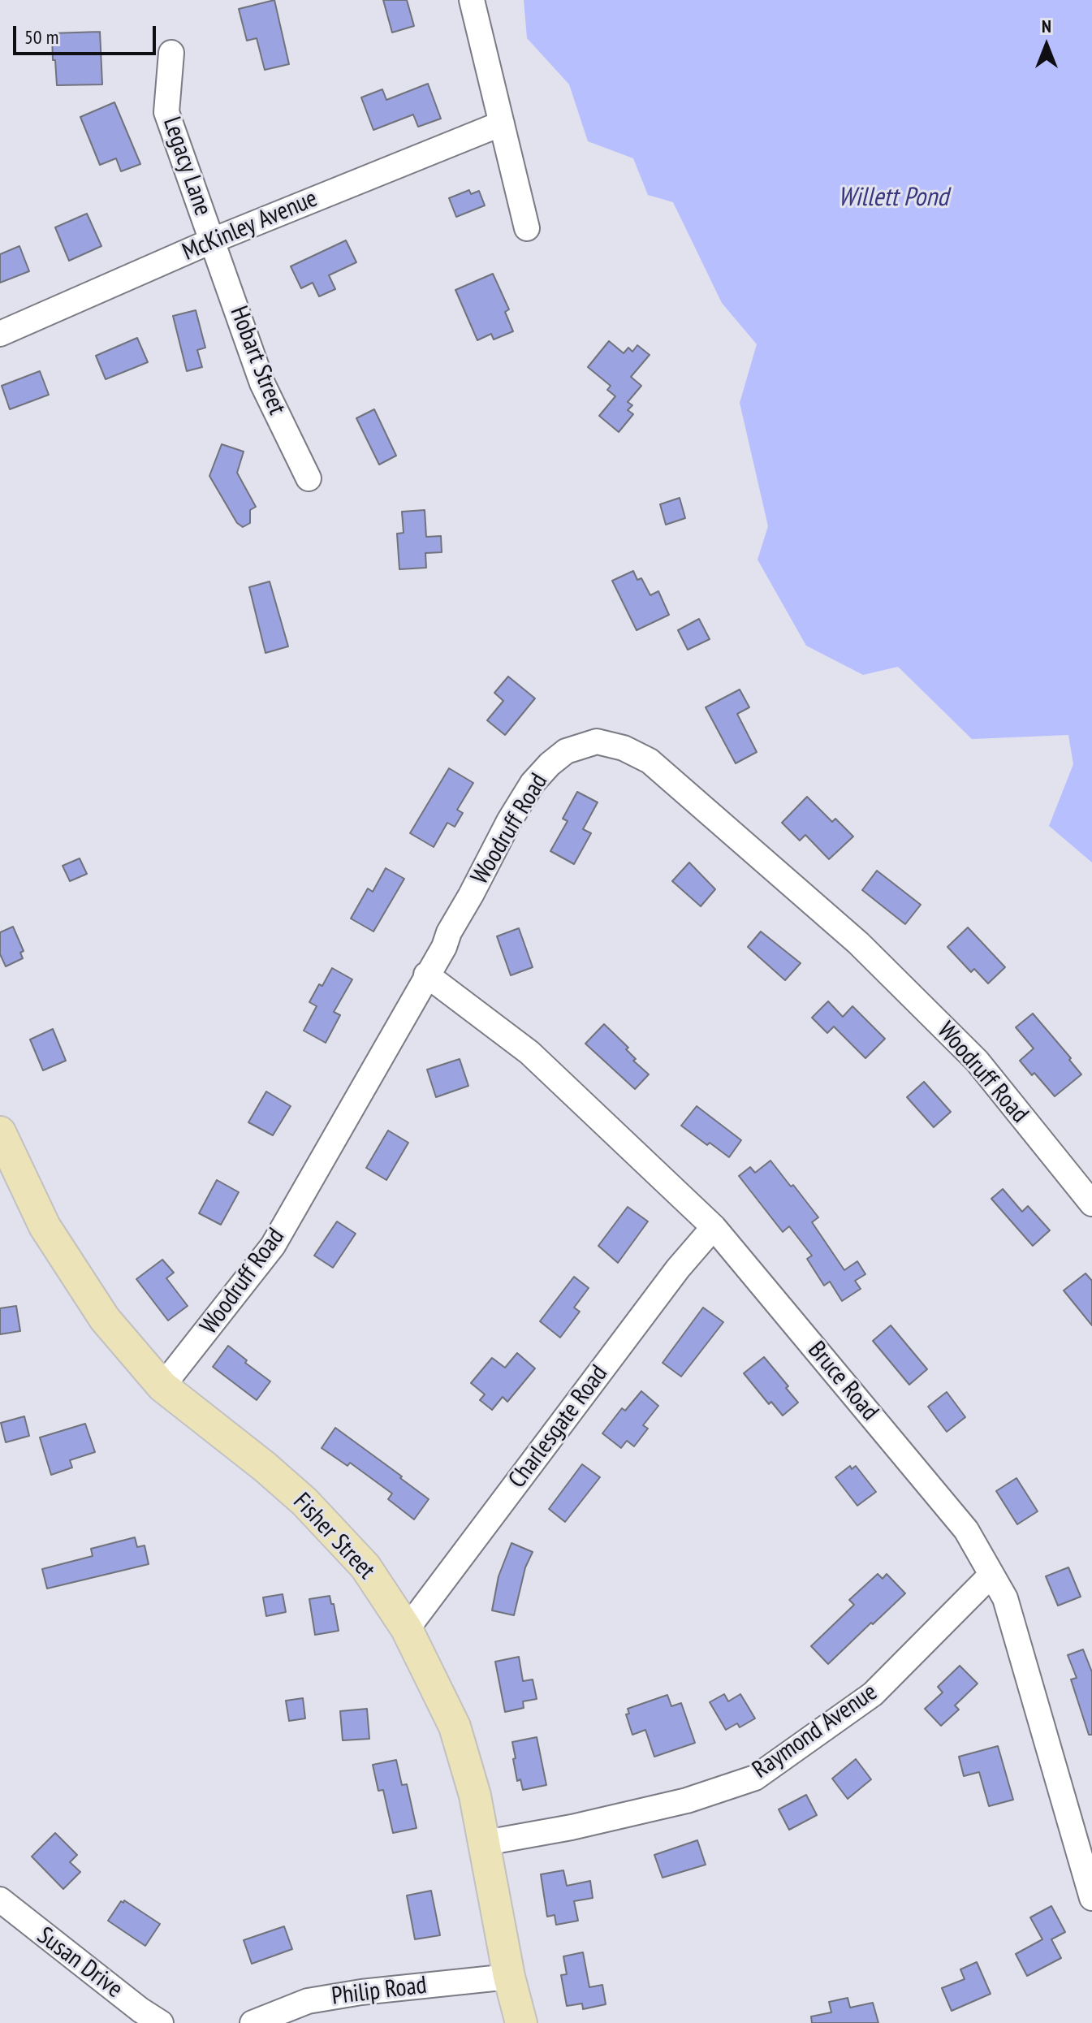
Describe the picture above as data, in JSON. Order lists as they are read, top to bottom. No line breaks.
{"streets":{"main road":["Fisher Street"],"street":["Legacy Lane","McKinley Avenue","Hobart Street","Woodruff Road","Bruce Road","Charlesgate Road","Raymond Avenue","Susan Drive","Philip Road"]},"crossings":[["Legacy Lane","McKinley Avenue"],["Legacy Lane","Hobart Street"],["McKinley Avenue","Hobart Street"],["Woodruff Road","Bruce Road"],["Woodruff Road","Fisher Street"],["Bruce Road","Charlesgate Road"],["Bruce Road","Raymond Avenue"],["Charlesgate Road","Fisher Street"],["Fisher Street","Raymond Avenue"],["Fisher Street","Philip Road"]],"water":["Willett Pond"],"scale_bar":"50 m","north":"top"}
